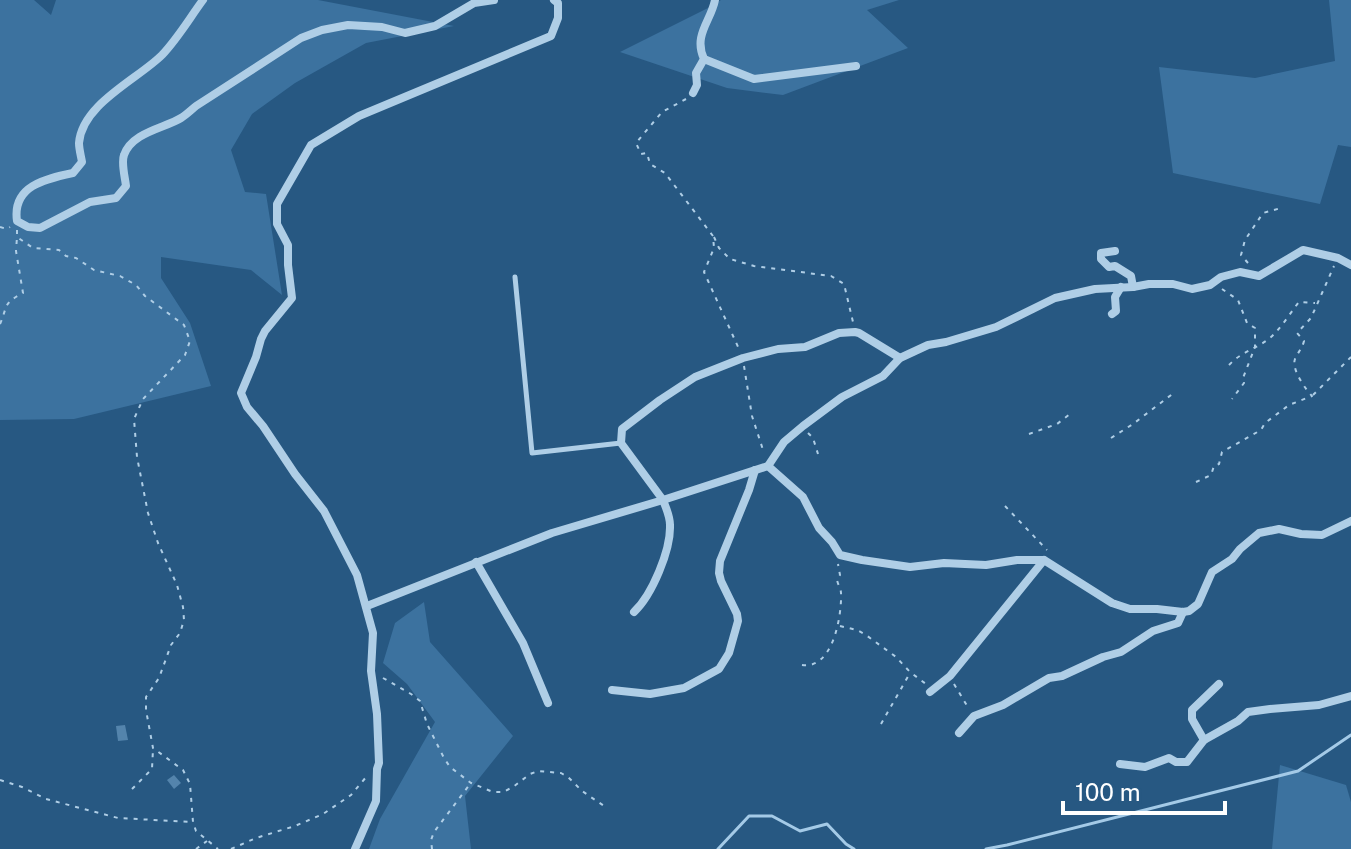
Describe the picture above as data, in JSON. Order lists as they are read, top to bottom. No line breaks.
{"scale_bar":"100 m"}
